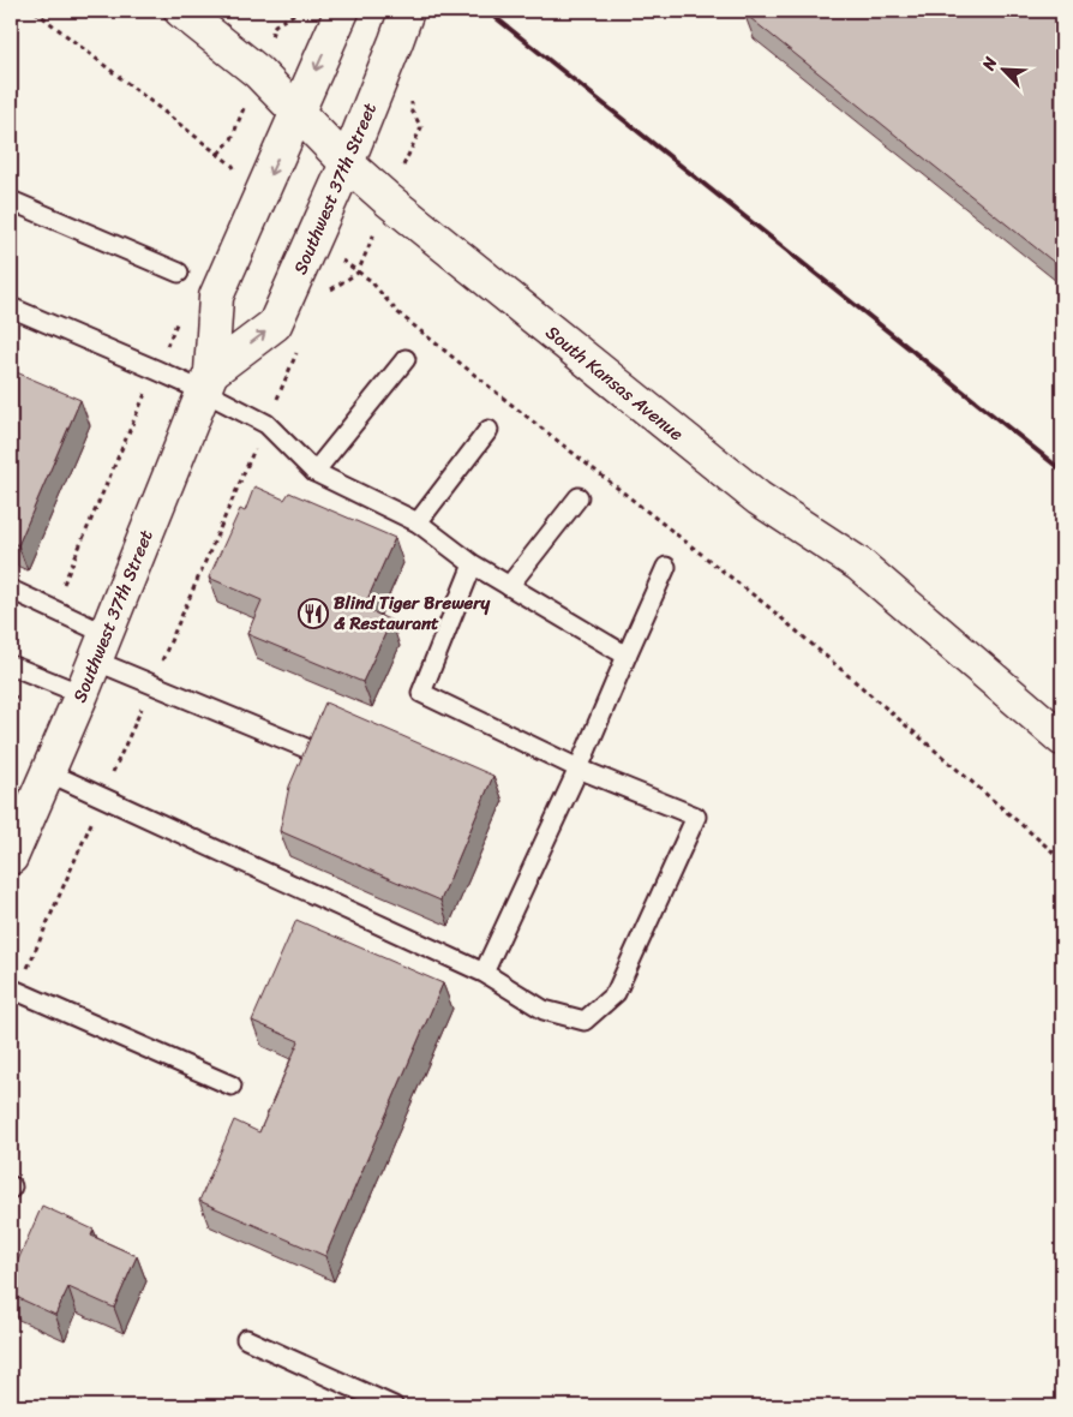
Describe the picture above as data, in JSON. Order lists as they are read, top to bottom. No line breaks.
{"streets":{"main road":["Southwest 37th Street","South Kansas Avenue"]},"crossings":[["Southwest 37th Street","South Kansas Avenue"]],"places":{"restaurant":["Blind Tiger Brewery & Restaurant"]},"north":"top left"}
